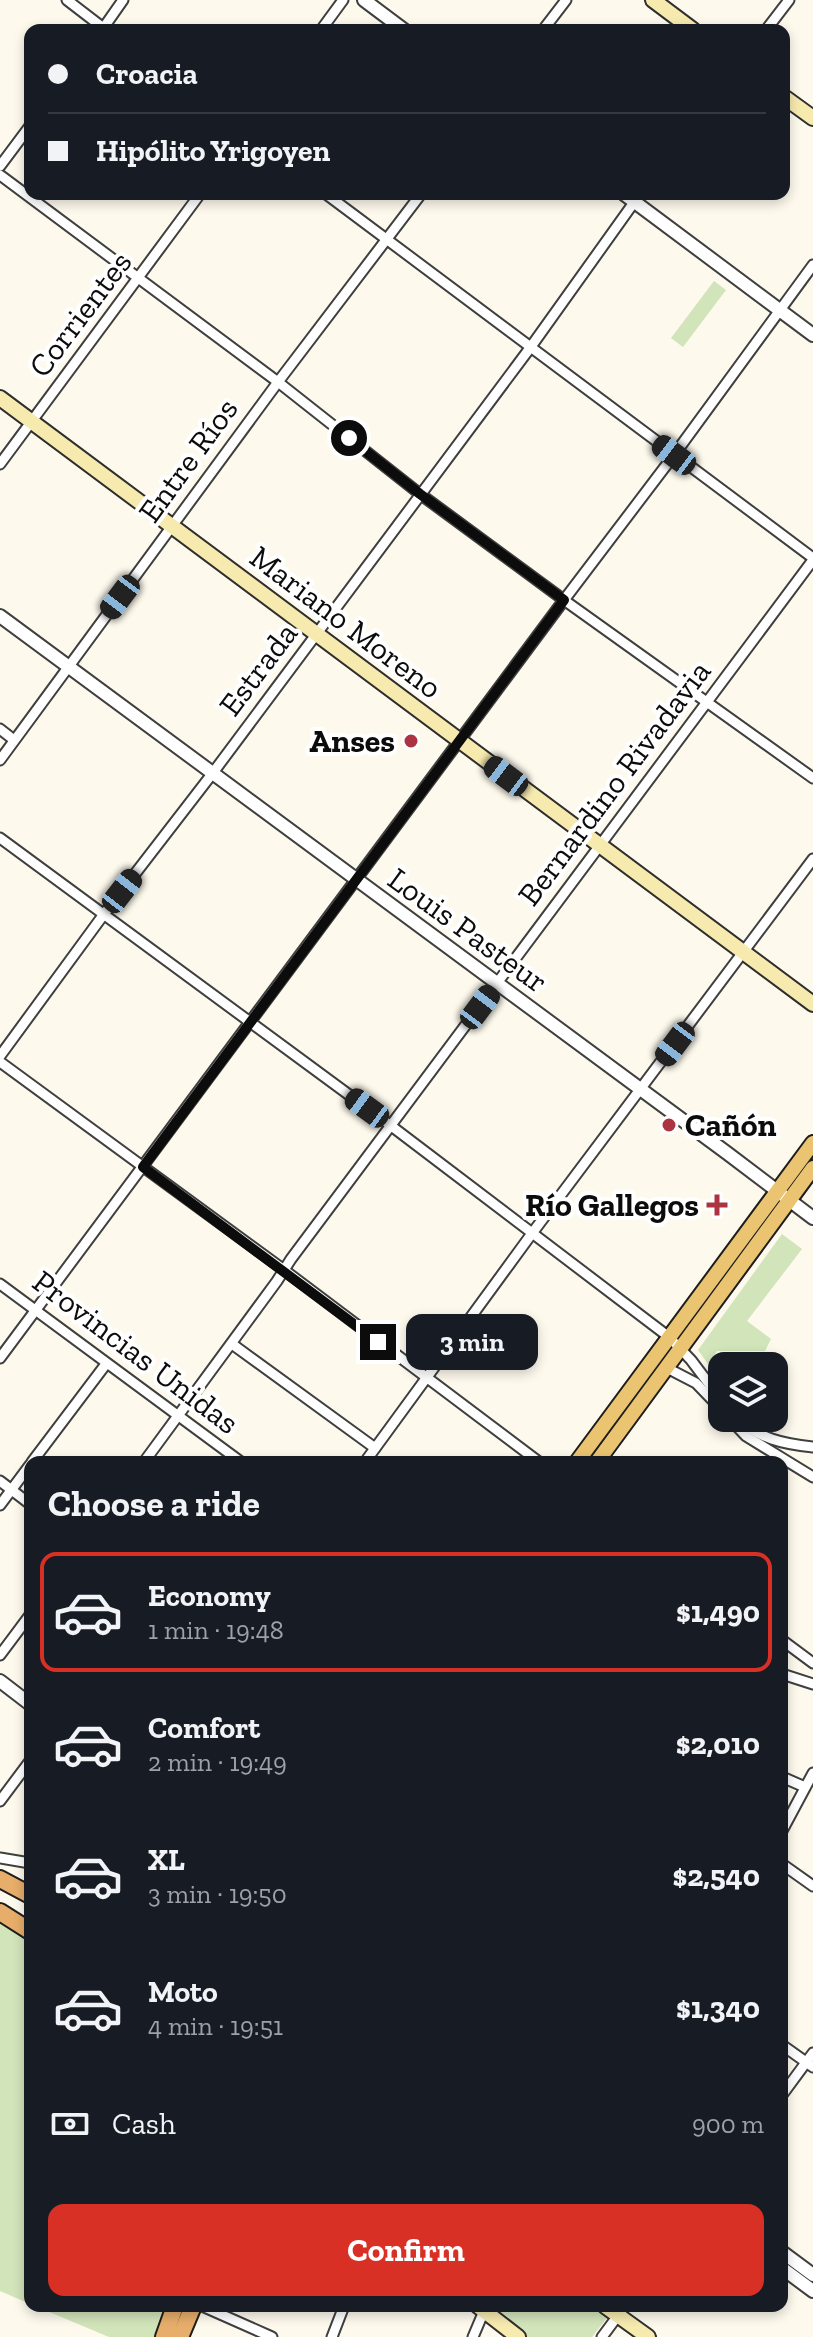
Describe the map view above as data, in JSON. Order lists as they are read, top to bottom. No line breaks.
{"streets":{"main road":["Mariano Moreno"],"street":["Corrientes","Entre Ríos","Estrada","Bernardino Rivadavia","Louis Pasteur","Provincias Unidas"]},"crossings":[["Corrientes","Mariano Moreno"],["Entre Ríos","Mariano Moreno"],["Entre Ríos","Louis Pasteur"],["Mariano Moreno","Estrada"],["Mariano Moreno","Bernardino Rivadavia"],["Estrada","Louis Pasteur"],["Bernardino Rivadavia","Louis Pasteur"],["Bernardino Rivadavia","Provincias Unidas"]],"places":{"other":["Anses","Cañón"],"health":["Río Gallegos"]},"page":{"banner":["Croacia","Hipólito Yrigoyen"],"bubble":"3 min","heading":"Choose a ride","list":[{"name":"Economy","note":"1 min · 19:48","value":"$1,490"},{"name":"Comfort","note":"2 min · 19:49","value":"$2,010"},{"name":"XL","note":"3 min · 19:50","value":"$2,540"},{"name":"Moto","note":"4 min · 19:51","value":"$1,340"}],"pay":["Cash","900 m"],"buttons":"Confirm"}}
